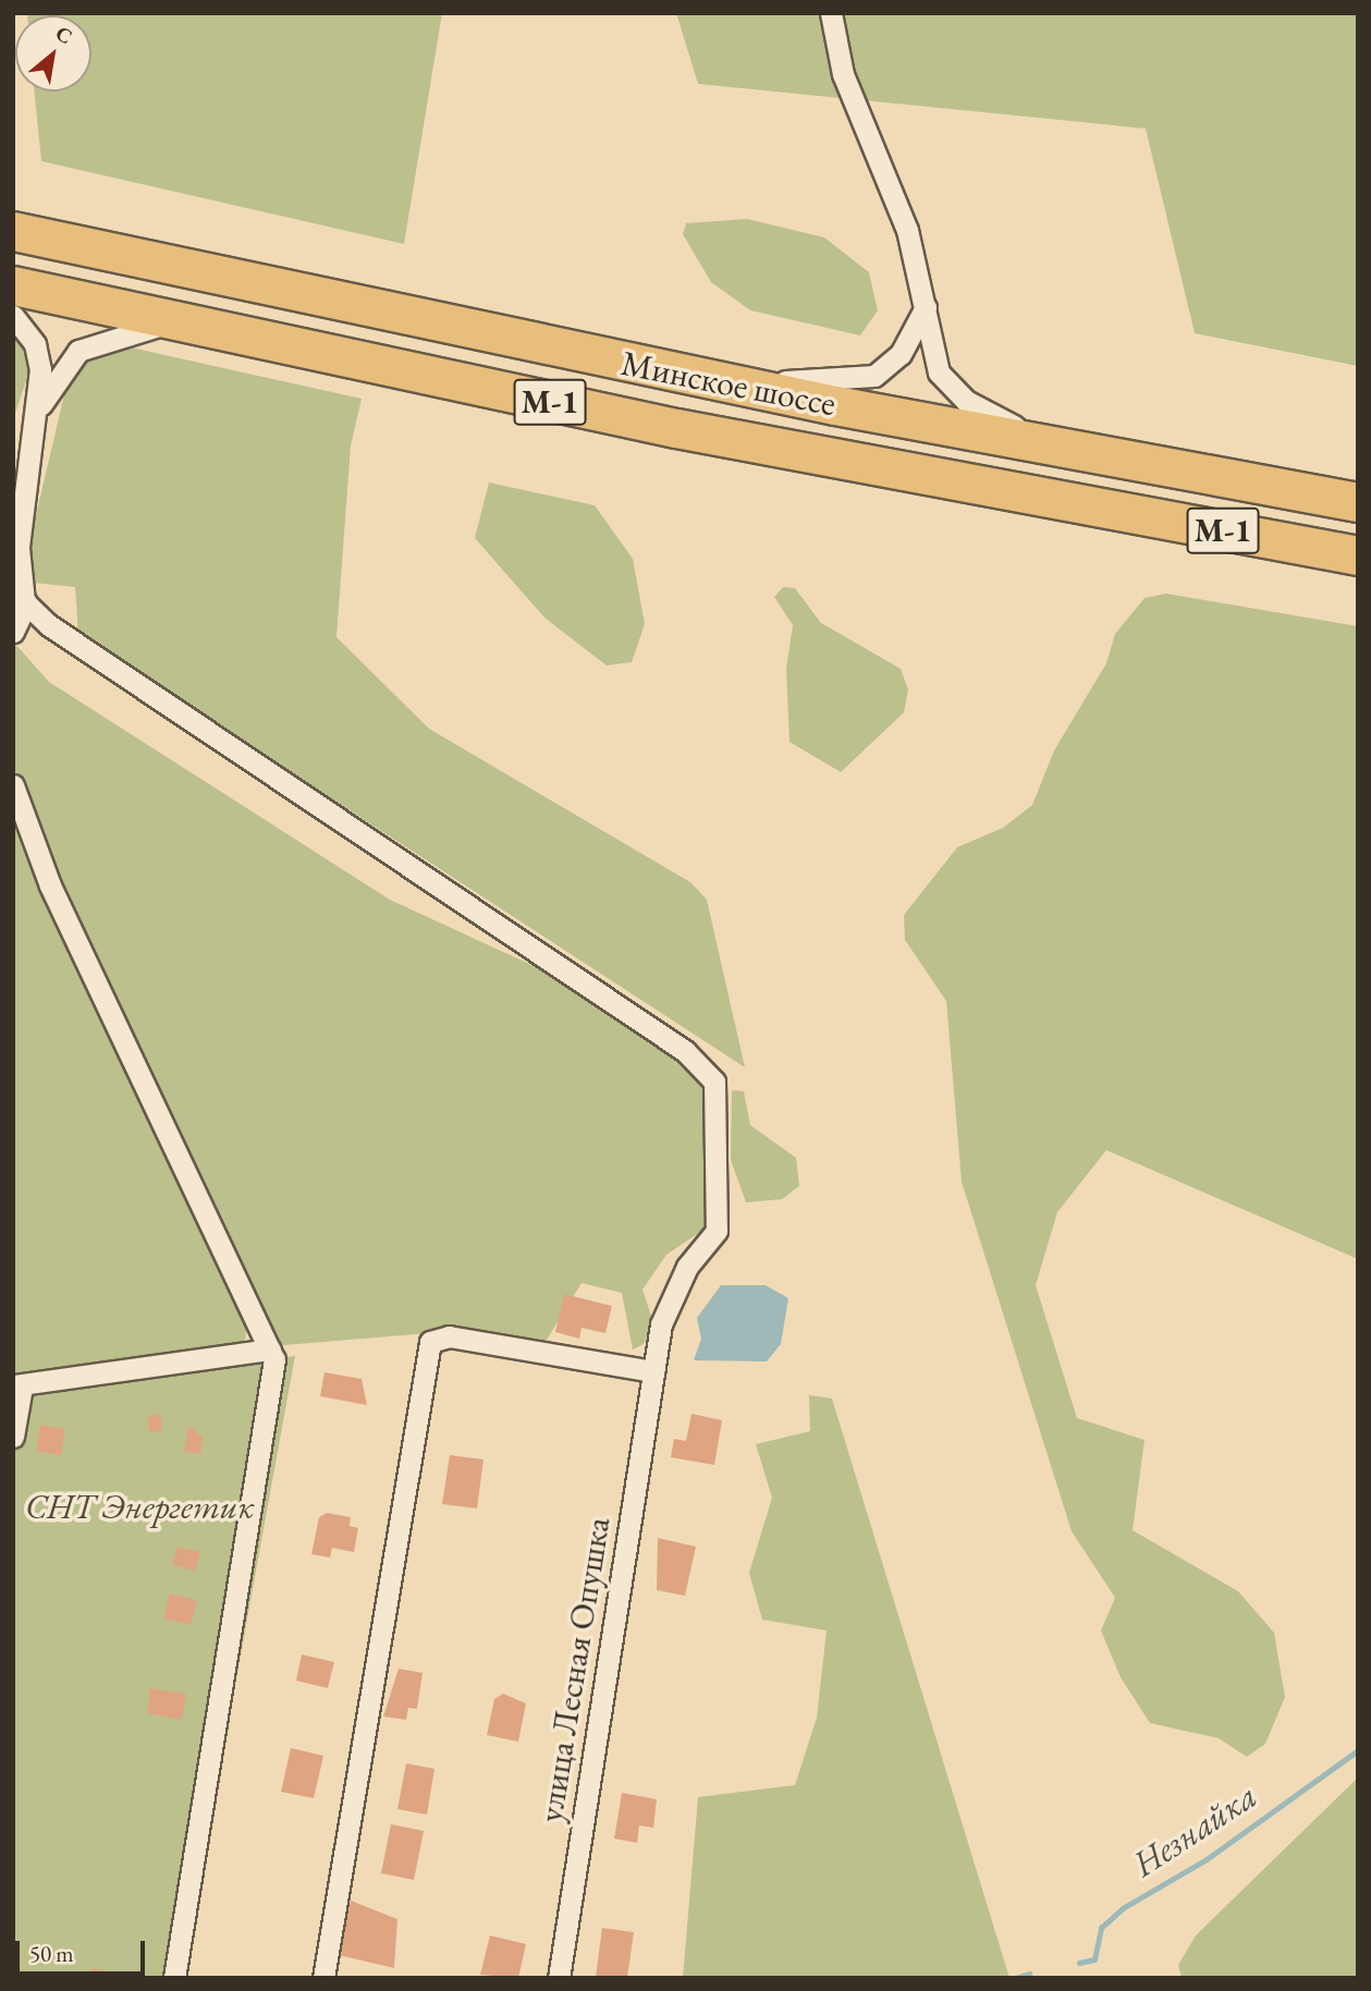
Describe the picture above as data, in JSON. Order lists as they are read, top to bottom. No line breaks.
{"streets":{"highway":["Минское шоссе","М-1"],"street":["улица Лесная Опушка"]},"water":["Незнайка"],"parks":["СНТ Энергетик"],"scale_bar":"50 m","north":"top right"}
